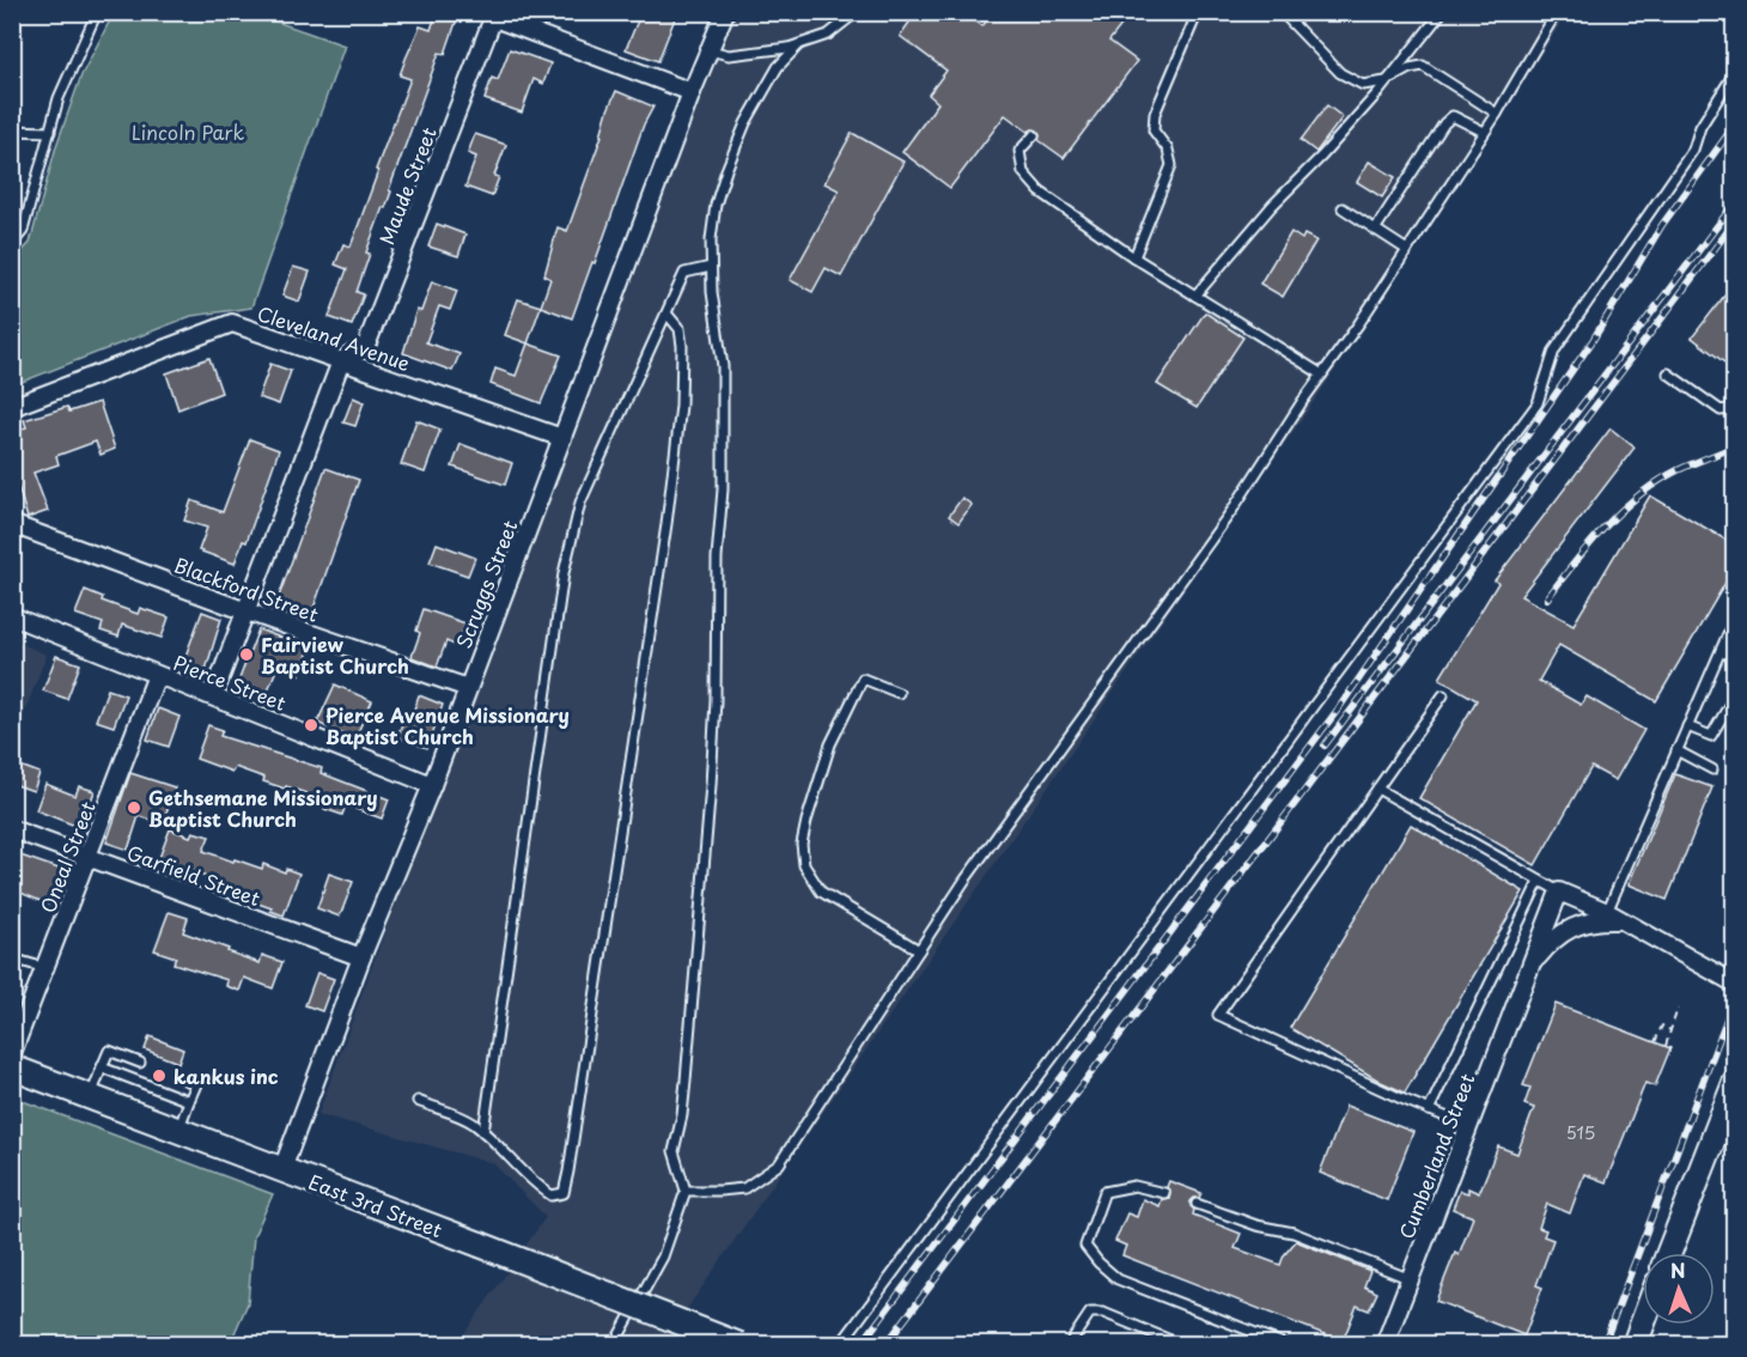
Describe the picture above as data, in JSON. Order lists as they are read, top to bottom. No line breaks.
{"streets":{"main road":["East 3rd Street"],"street":["Maude Street","Cleveland Avenue","Scruggs Street","Blackford Street","Pierce Street","Oneal Street","Garfield Street","Cumberland Street"]},"crossings":[["Maude Street","Cleveland Avenue"],["Cleveland Avenue","Scruggs Street"],["Scruggs Street","Blackford Street"],["Scruggs Street","Pierce Street"],["Scruggs Street","Garfield Street"],["Scruggs Street","East 3rd Street"],["Pierce Street","Oneal Street"],["Oneal Street","Garfield Street"]],"parks":["Lincoln Park"],"places":["Fairview Baptist Church","Pierce Avenue Missionary Baptist Church","Gethsemane Missionary Baptist Church","kankus inc"],"house_numbers":["515"],"north":"top"}
